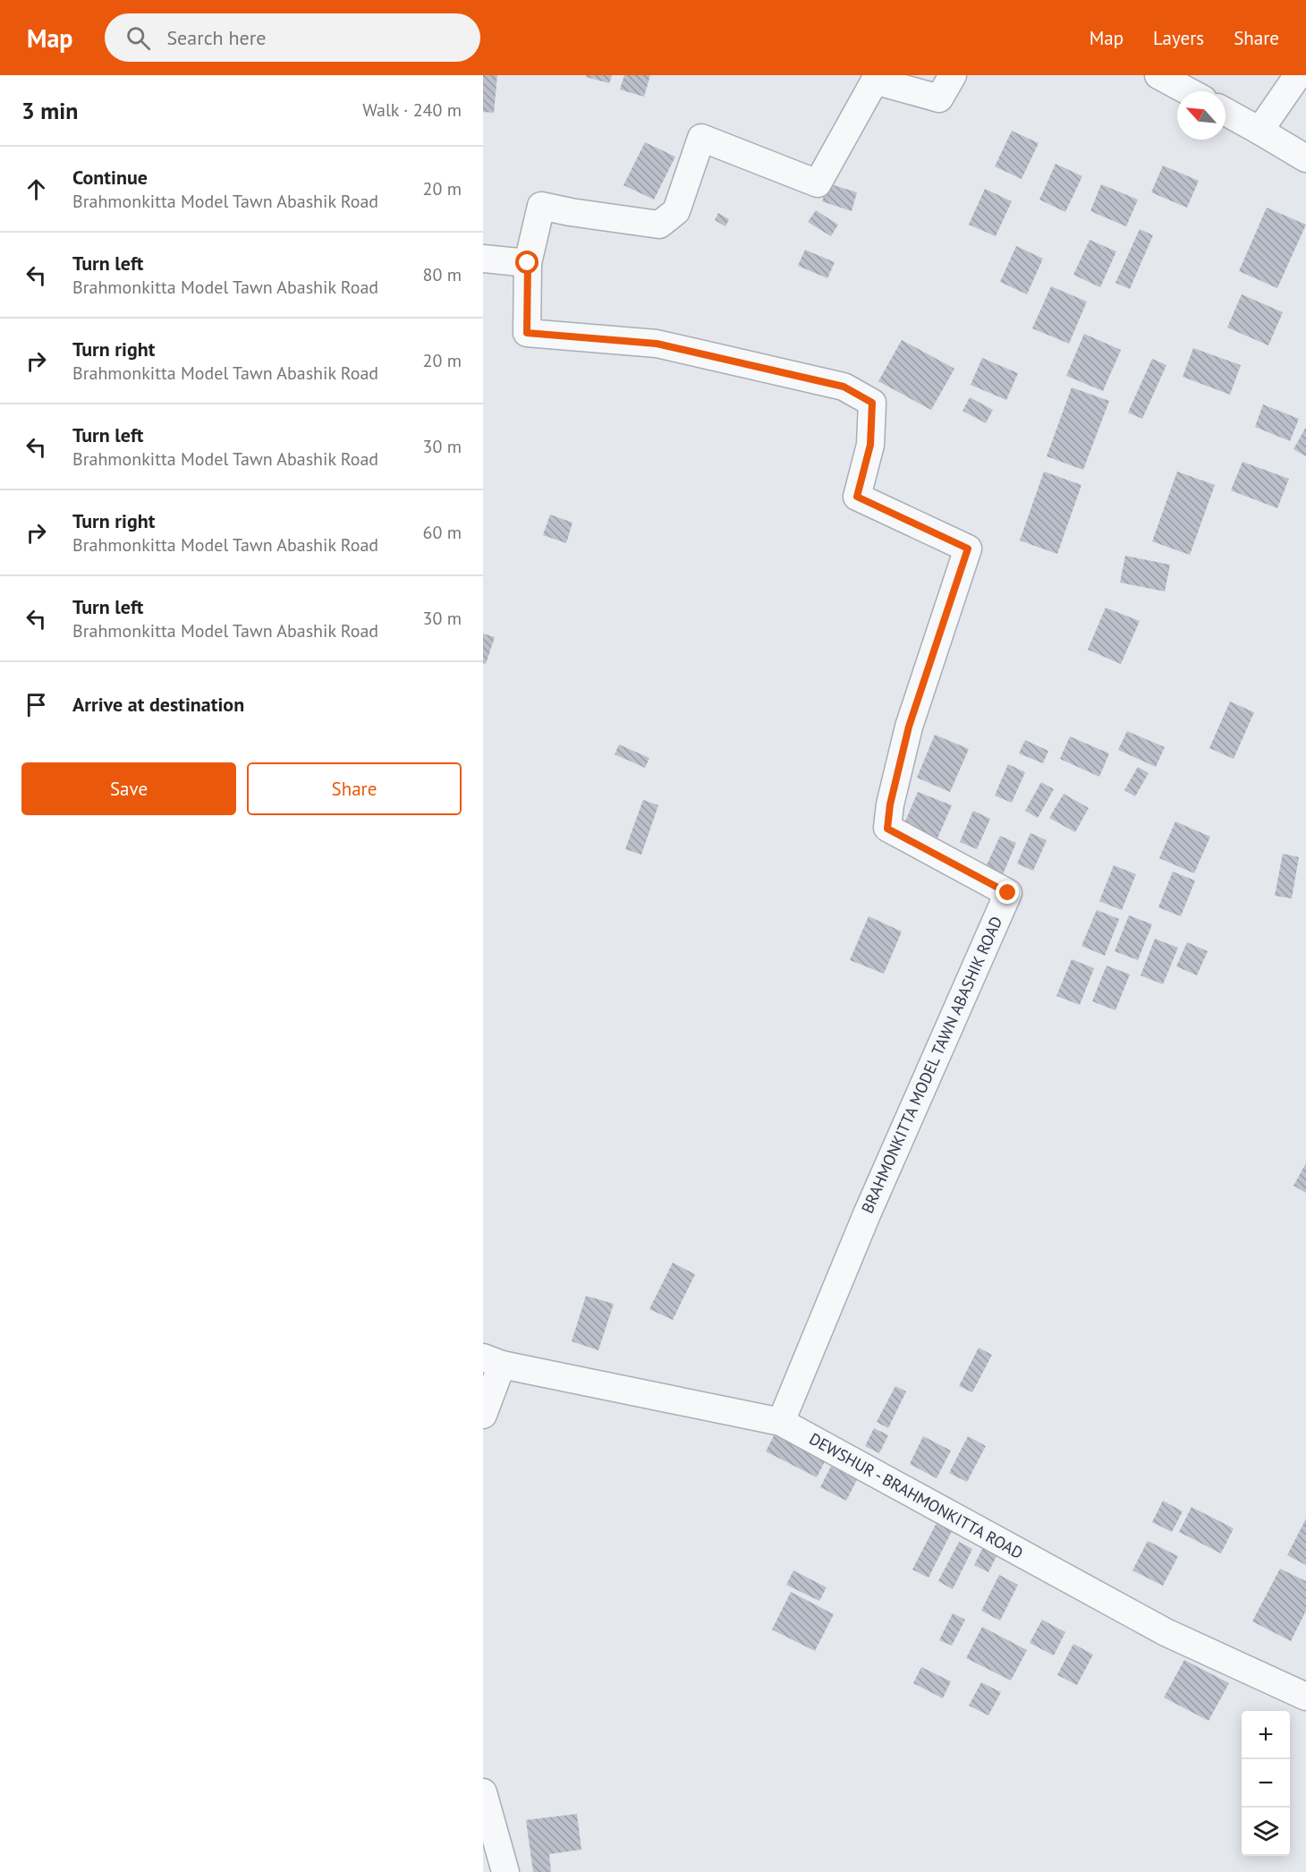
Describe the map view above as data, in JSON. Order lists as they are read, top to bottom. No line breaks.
{"streets":{"street":["BRAHMONKITTA MODEL TAWN ABASHIK ROAD","DEWSHUR - BRAHMONKITTA ROAD"]},"crossings":[["BRAHMONKITTA MODEL TAWN ABASHIK ROAD","DEWSHUR - BRAHMONKITTA ROAD"]],"north":"top left","page":{"header":"Map","search":"Search here","nav":["Map","Layers","Share"],"heading":["3 min","Walk · 240 m"],"list":[["Continue","Brahmonkitta Model Tawn Abashik Road","20 m"],["Turn left","Brahmonkitta Model Tawn Abashik Road","80 m"],["Turn right","Brahmonkitta Model Tawn Abashik Road","20 m"],["Turn left","Brahmonkitta Model Tawn Abashik Road","30 m"],["Turn right","Brahmonkitta Model Tawn Abashik Road","60 m"],["Turn left","Brahmonkitta Model Tawn Abashik Road","30 m"],"Arrive at destination"],"buttons":["Save","Share"],"map_buttons":["+","−"]}}
